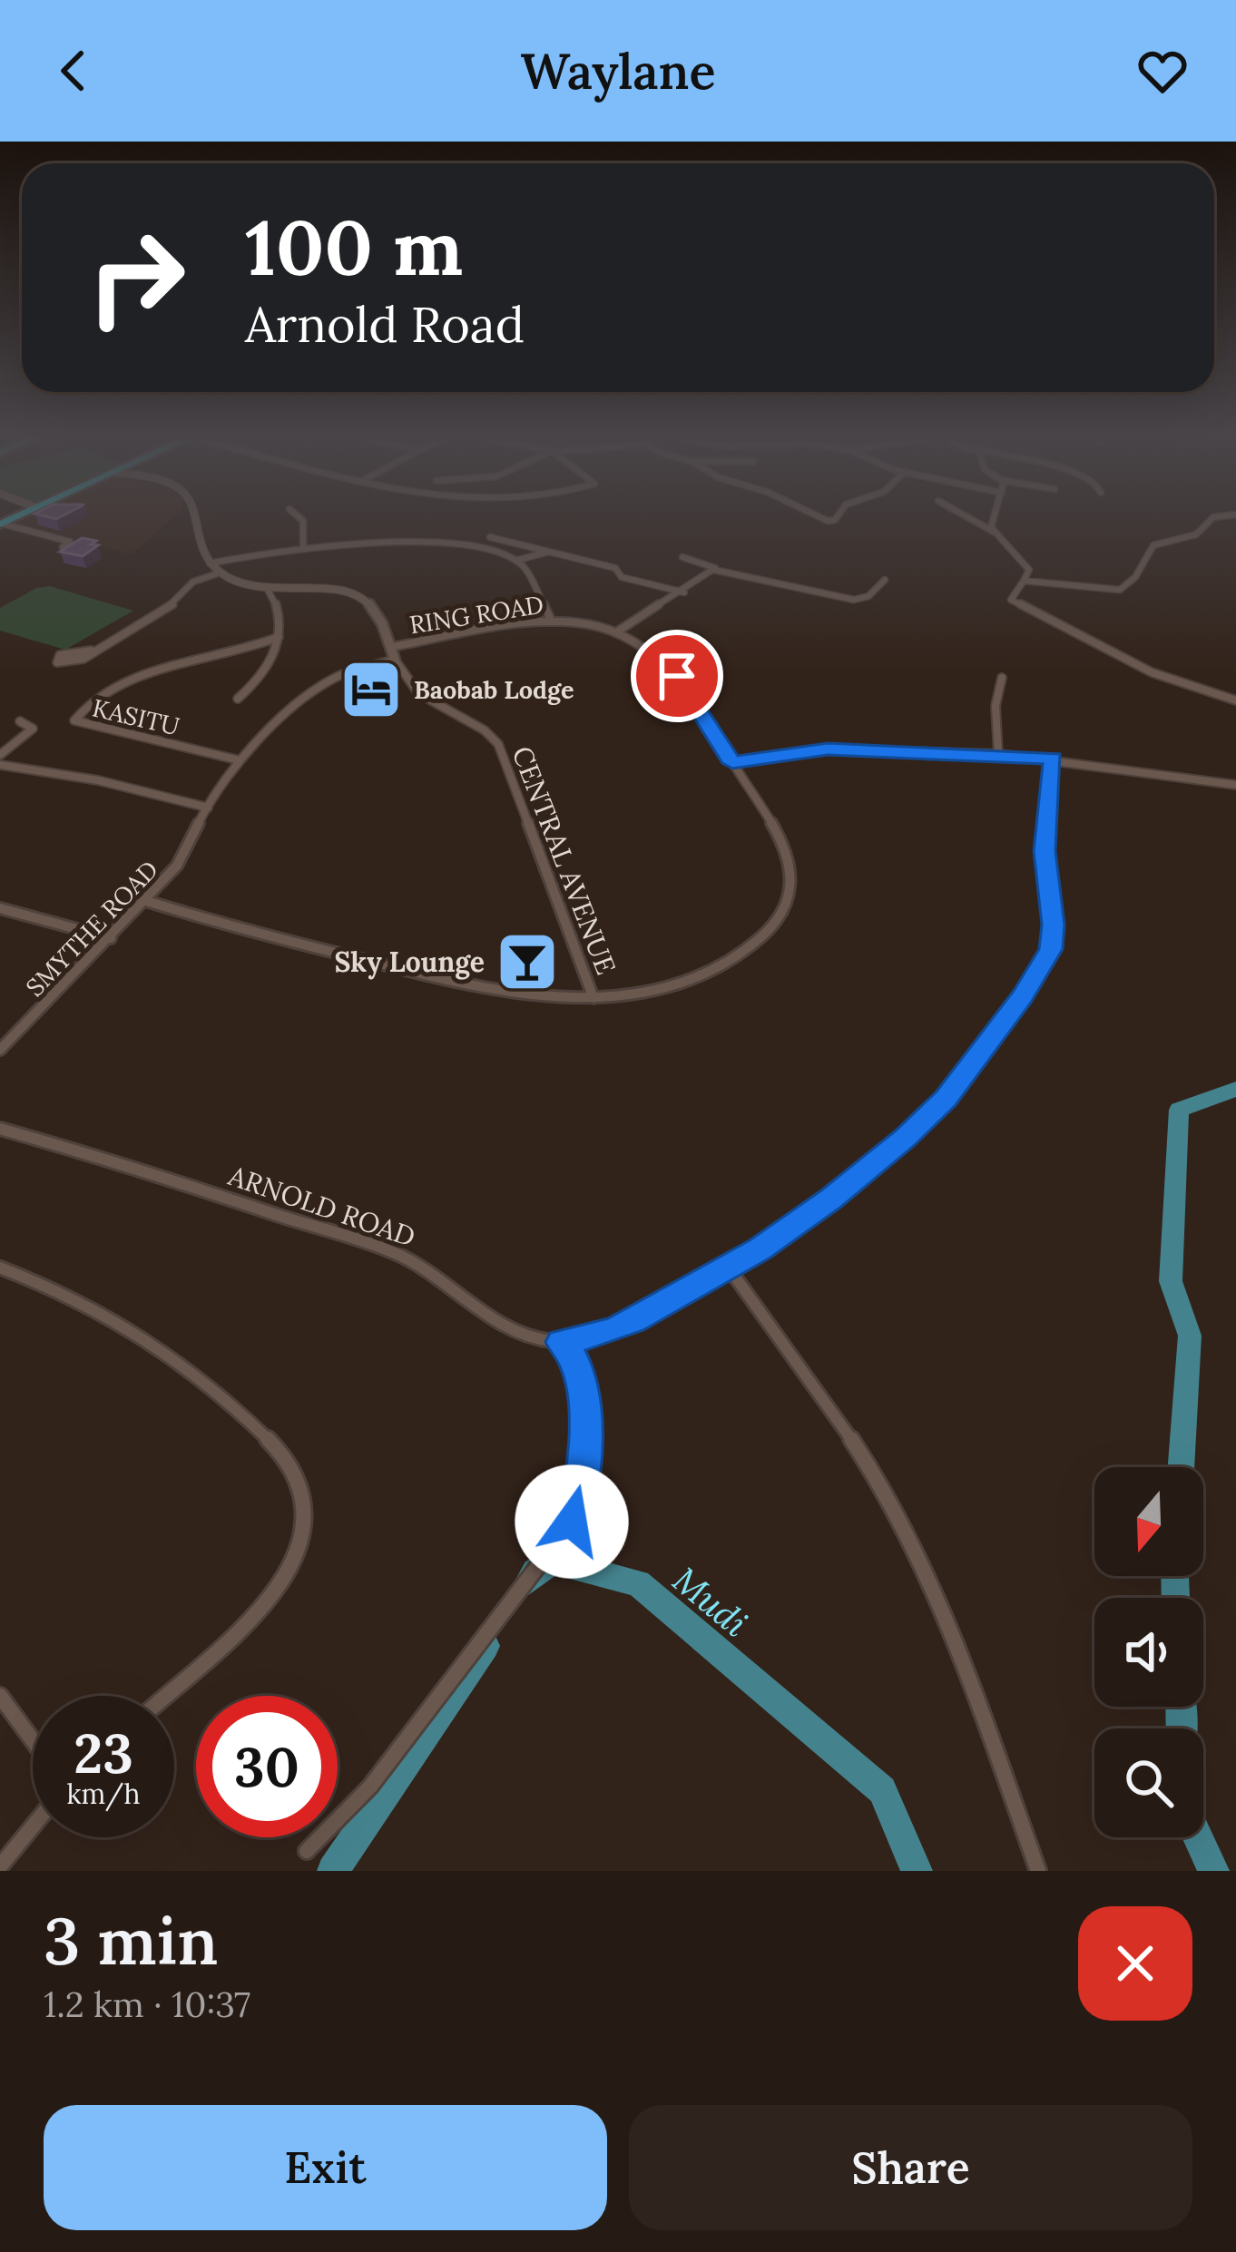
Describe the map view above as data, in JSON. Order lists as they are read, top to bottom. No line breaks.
{"streets":{"street":["RING ROAD","KASITU","CENTRAL AVENUE","SMYTHE ROAD","ARNOLD ROAD"]},"crossings":[["RING ROAD","CENTRAL AVENUE"],["RING ROAD","SMYTHE ROAD"],["KASITU","SMYTHE ROAD"],["CENTRAL AVENUE","SMYTHE ROAD"]],"water":["Mudi"],"places":{"hotel":["Baobab Lodge"],"bar":["Sky Lounge"]},"north":"bottom","page":{"header":"Waylane","turn":["100 m","Arnold Road"],"speed":"23 km/h","limit":"30","heading":["3 min","1.2 km · 10:37"],"buttons":["Exit","Share"]}}
